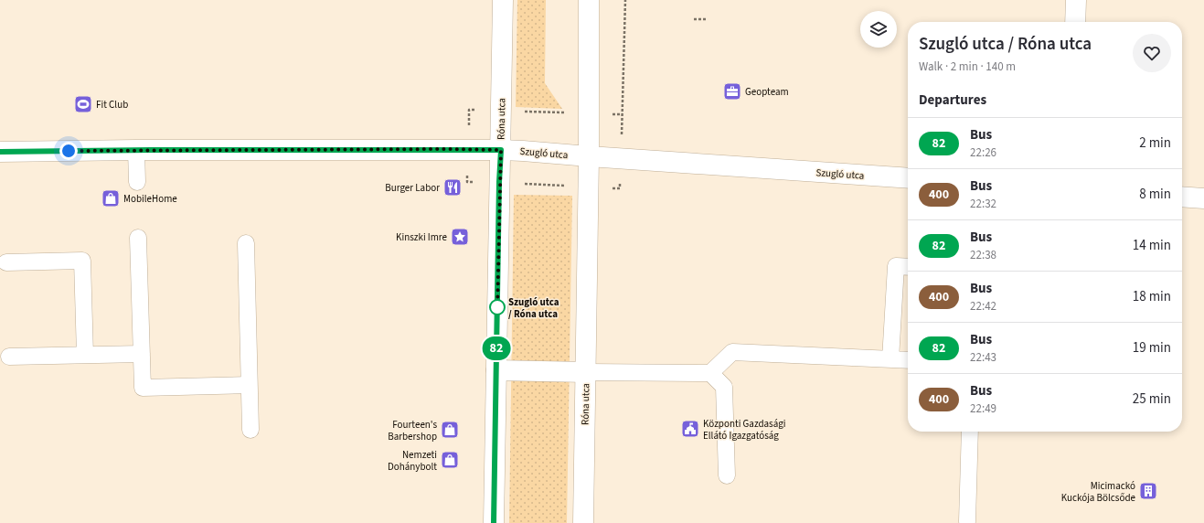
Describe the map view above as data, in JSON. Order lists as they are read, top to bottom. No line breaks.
{"streets":{"street":["Róna utca","Szugló utca"]},"crossings":[["Róna utca","Szugló utca"]],"places":{"office":["Geopteam"],"sports":["Fit Club"],"restaurant":["Burger Labor"],"shop":["MobileHome","Fourteen's Barbershop","Nemzeti Dohánybolt"],"place":["Kinszki Imre"],"other":["Szugló utca / Róna utca"],"public building":["Központi Gazdasági Ellátó Igazgatóság"],"building":["Micimackó Kuckója Bölcsőde"]},"lines":["bus line 82"],"page":{"on_map":"82","heading":[["Szugló utca / Róna utca","Walk · 2 min · 140 m"],"Departures"],"list":[{"mark":"82","name":"Bus","note":"22:26","value":"2 min"},{"mark":"400","name":"Bus","note":"22:32","value":"8 min"},{"mark":"82","name":"Bus","note":"22:38","value":"14 min"},{"mark":"400","name":"Bus","note":"22:42","value":"18 min"},{"mark":"82","name":"Bus","note":"22:43","value":"19 min"},{"mark":"400","name":"Bus","note":"22:49","value":"25 min"}]}}
